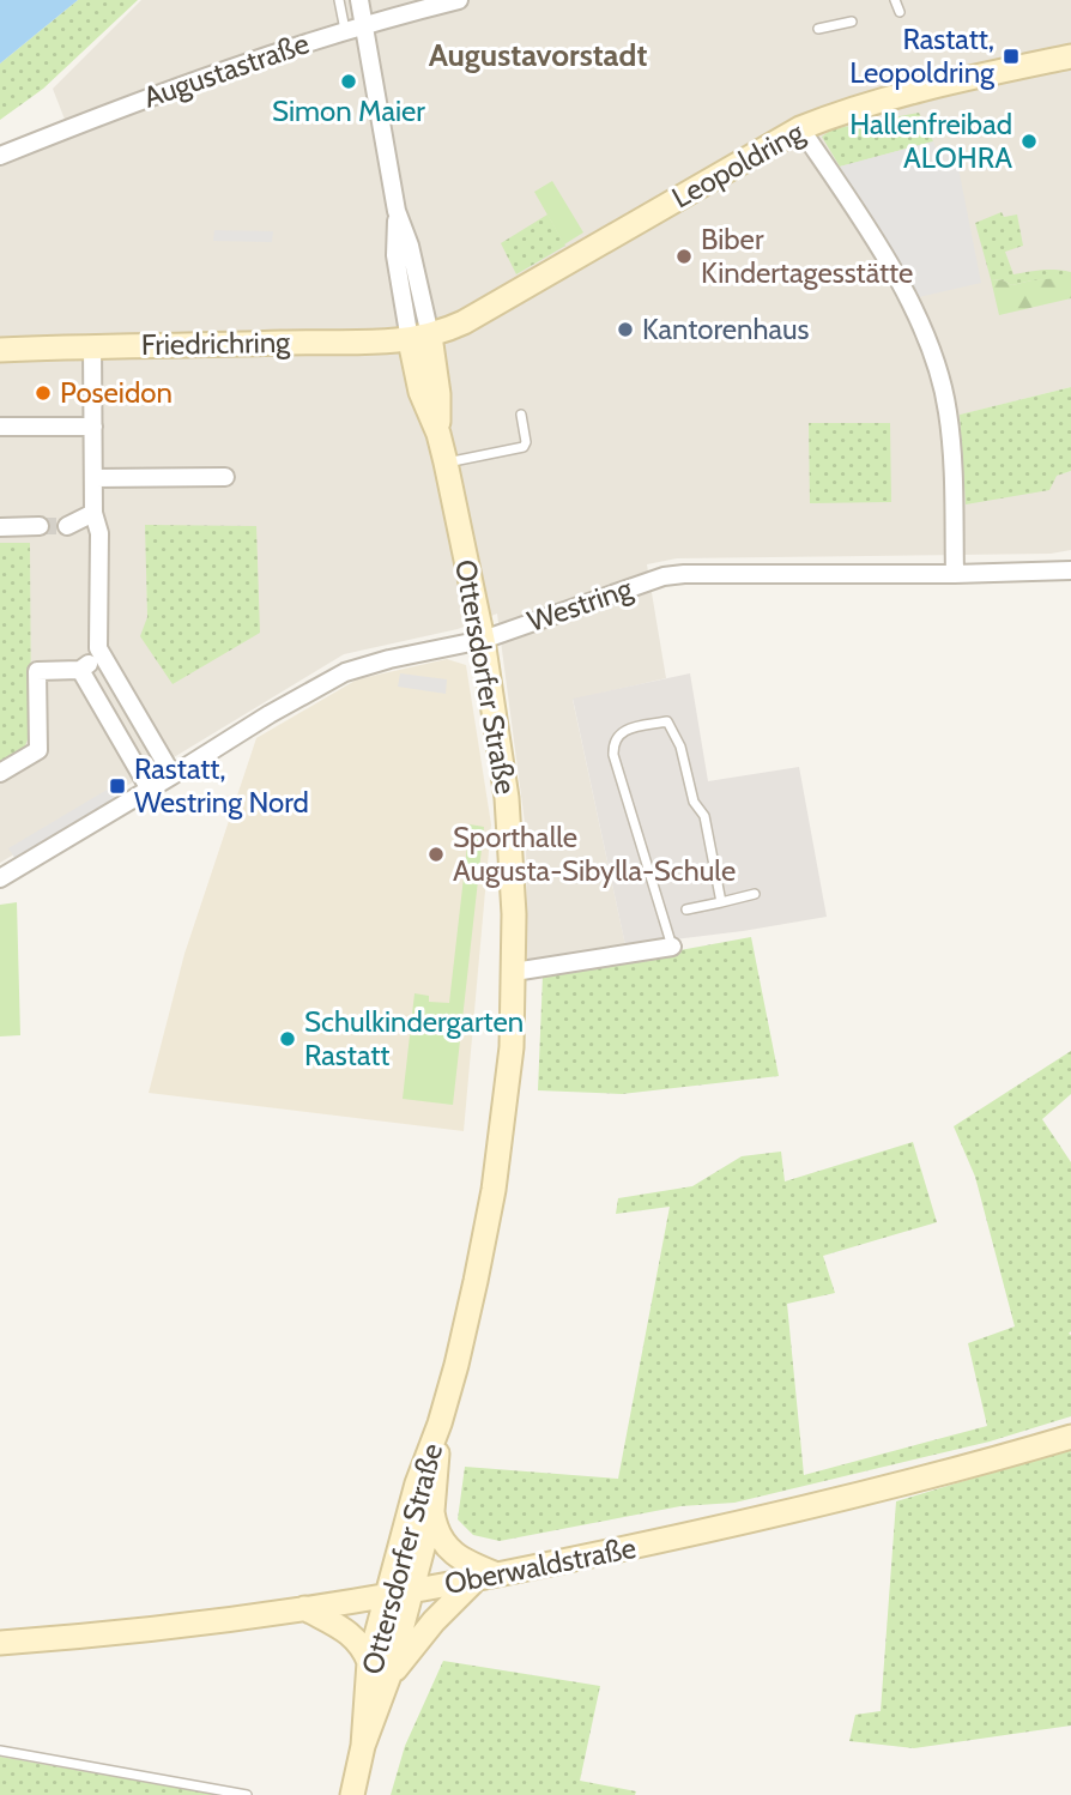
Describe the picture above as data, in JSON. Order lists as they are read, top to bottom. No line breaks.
{"streets":{"street":["Augustastraße","Leopoldring","Friedrichring","Westring","Ottersdorfer Straße","Oberwaldstraße"]},"crossings":[["Augustastraße","Ottersdorfer Straße"],["Leopoldring","Friedrichring"],["Leopoldring","Ottersdorfer Straße"],["Friedrichring","Ottersdorfer Straße"],["Westring","Ottersdorfer Straße"],["Ottersdorfer Straße","Oberwaldstraße"]],"districts":["Augustavorstadt"],"places":{"transit":["Rastatt, Leopoldring","Rastatt, Westring Nord"],"other":["Simon Maier","Hallenfreibad ALOHRA","Biber Kindertagesstätte","Kantorenhaus","Poseidon","Sporthalle Augusta-Sibylla-Schule","Schulkindergarten Rastatt"]}}
